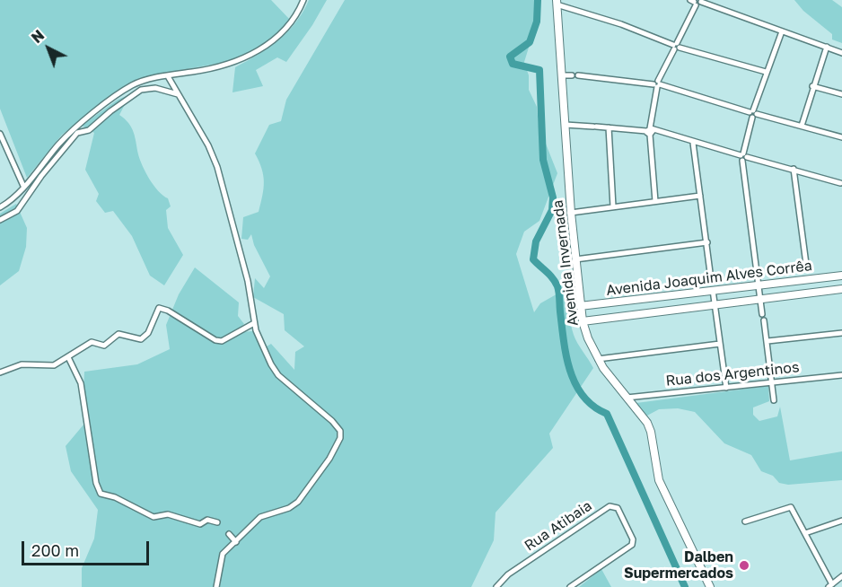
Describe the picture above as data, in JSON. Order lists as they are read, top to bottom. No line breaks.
{"streets":{"main road":["Avenida Invernada","Avenida Joaquim Alves Corrêa"],"street":["Rua dos Argentinos","Rua Atibaia"]},"crossings":[["Avenida Invernada","Avenida Joaquim Alves Corrêa"],["Avenida Invernada","Rua dos Argentinos"]],"places":["Dalben Supermercados"],"scale_bar":"200 m","north":"top left"}
